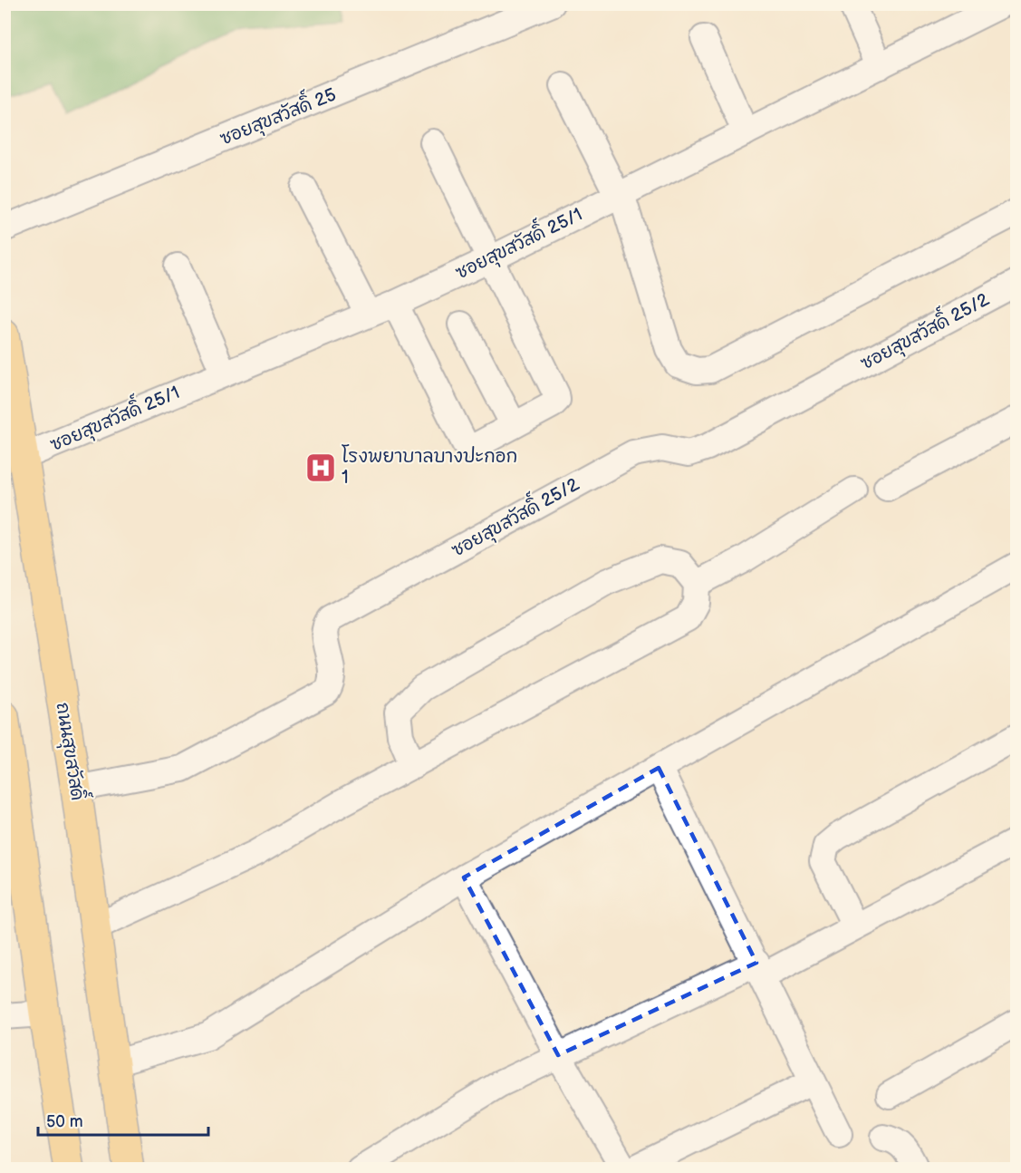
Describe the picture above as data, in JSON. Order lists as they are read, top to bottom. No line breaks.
{"streets":{"main road":["ถนนสุขสวัสดิ์"],"street":["ซอยสุขสวัสดิ์ 25","ซอยสุขสวัสดิ์ 25/1","ซอยสุขสวัสดิ์ 25/2"]},"crossings":[["ซอยสุขสวัสดิ์ 25/1","ถนนสุขสวัสดิ์"],["ซอยสุขสวัสดิ์ 25/2","ถนนสุขสวัสดิ์"]],"places":{"hospital":["โรงพยาบาลบางปะกอก 1"]},"scale_bar":"50 m"}
